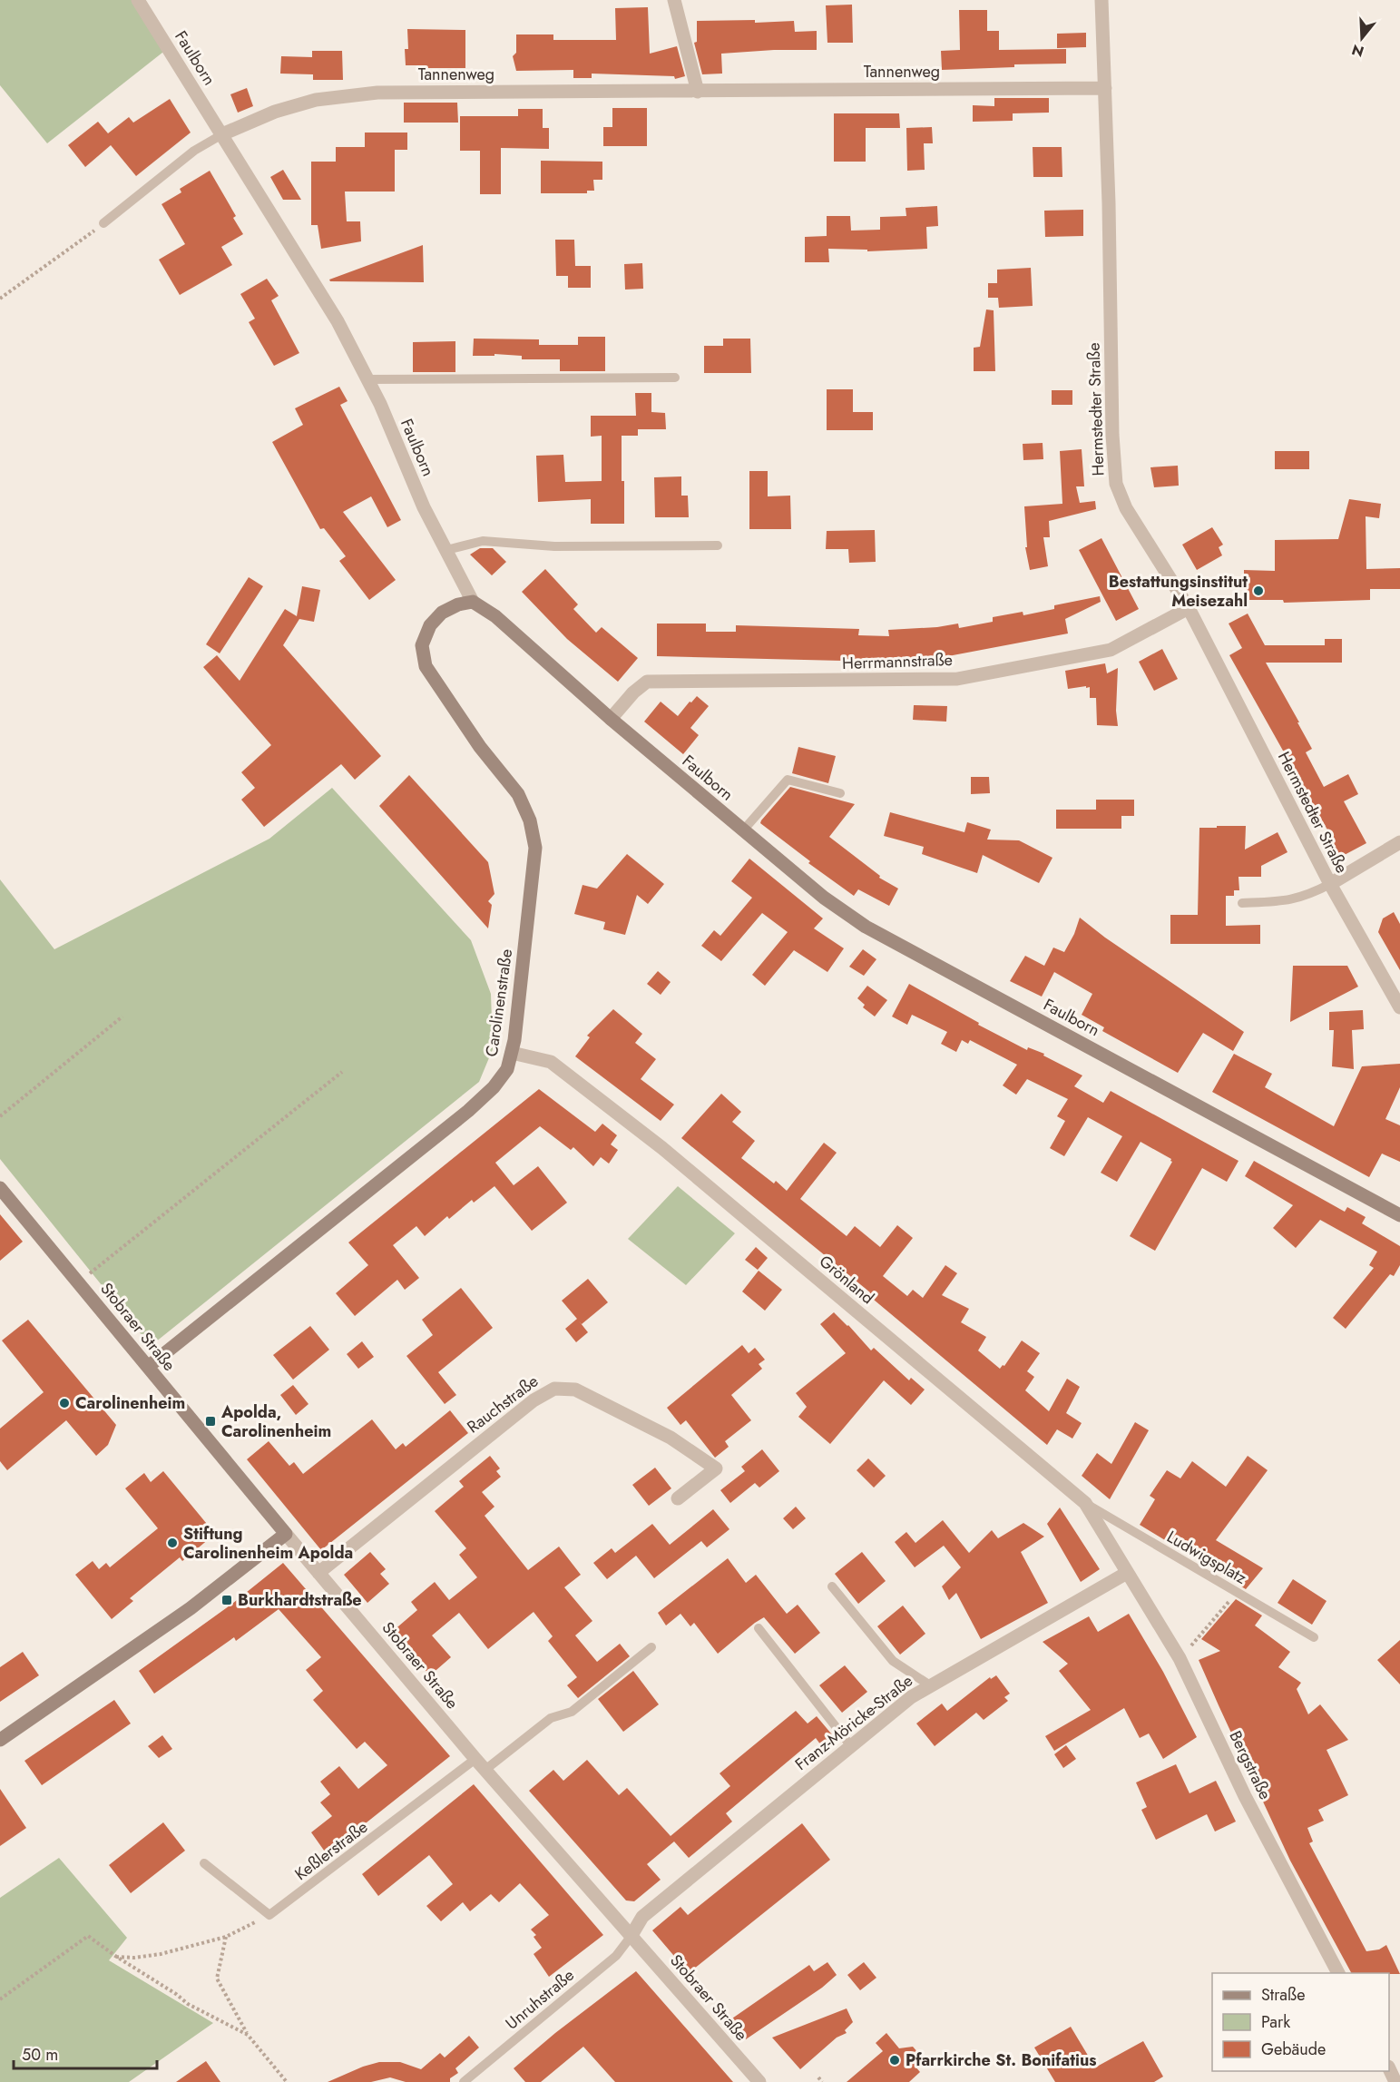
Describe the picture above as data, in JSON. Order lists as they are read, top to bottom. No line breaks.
{"streets":{"street":["Faulborn","Tannenweg","Hermstedter Straße","Herrmannstraße","Carolinenstraße","Grönland","Stobraer Straße","Rauchstraße","Franz-Möricke-Straße","Bergstraße"],"lane":["Ludwigsplatz","Keßlerstraße","Unruhstraße"]},"crossings":[["Faulborn","Tannenweg"],["Faulborn","Herrmannstraße"],["Faulborn","Carolinenstraße"],["Tannenweg","Hermstedter Straße"],["Hermstedter Straße","Herrmannstraße"],["Carolinenstraße","Grönland"],["Carolinenstraße","Stobraer Straße"],["Grönland","Ludwigsplatz"],["Grönland","Franz-Möricke-Straße"],["Grönland","Bergstraße"],["Stobraer Straße","Rauchstraße"],["Stobraer Straße","Franz-Möricke-Straße"],["Stobraer Straße","Keßlerstraße"],["Stobraer Straße","Unruhstraße"],["Franz-Möricke-Straße","Bergstraße"],["Franz-Möricke-Straße","Unruhstraße"]],"places":{"other":["Bestattungsinstitut Meisezahl","Carolinenheim","Stiftung Carolinenheim Apolda","Pfarrkirche St. Bonifatius"],"transit":["Apolda, Carolinenheim","Burkhardtstraße"]},"legend":["Straße","Park","Gebäude"],"scale_bar":"50 m","north":"bottom"}
